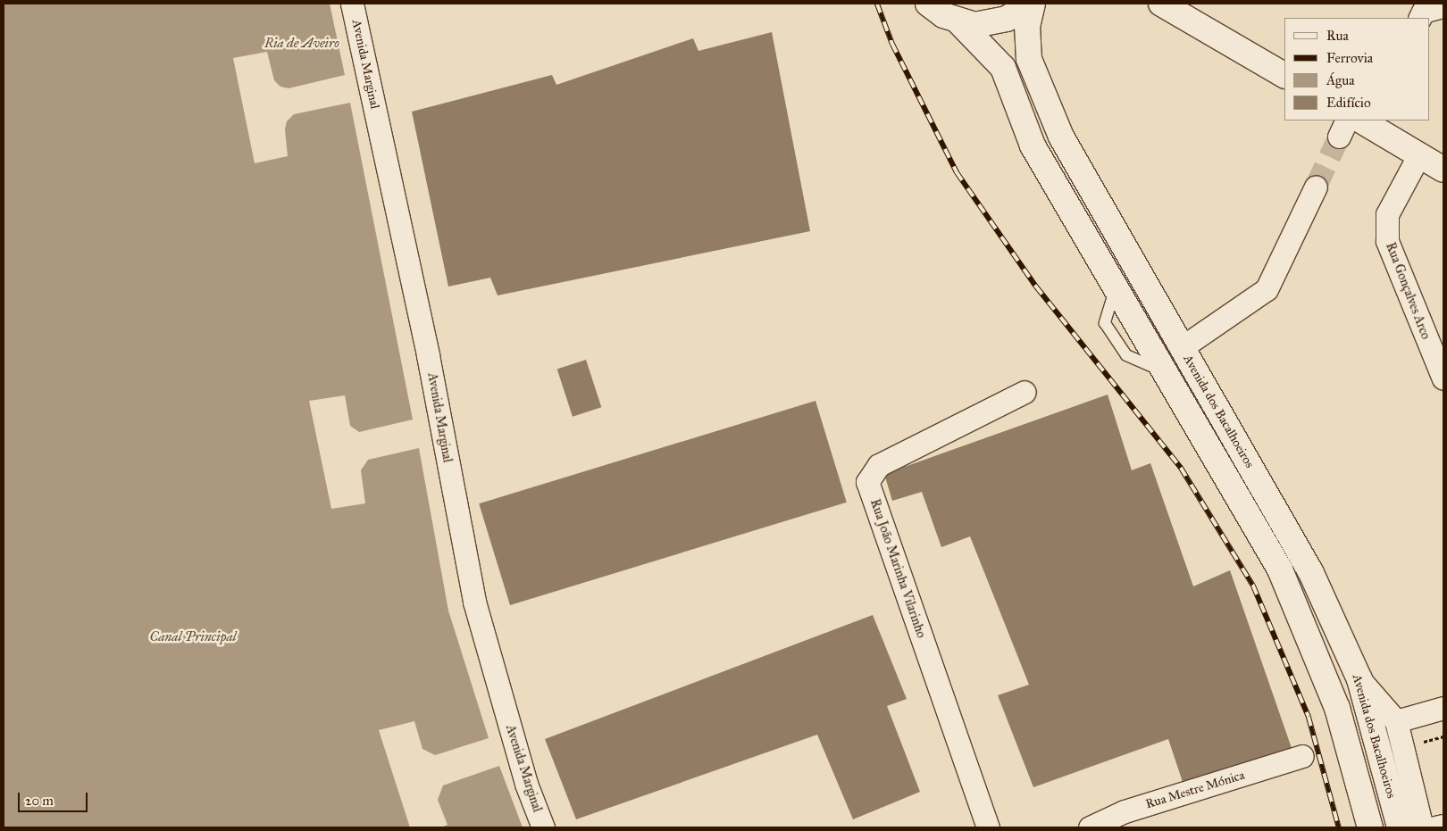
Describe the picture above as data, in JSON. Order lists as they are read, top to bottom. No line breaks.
{"streets":{"main road":["Avenida dos Bacalhoeiros"],"street":["Avenida Marginal","Rua Gonçalves Arco","Rua João Marinha Vilarinho","Rua Mestre Mónica"]},"water":["Ria de Aveiro","Canal Principal"],"legend":["Rua","Ferrovia","Água","Edifício"],"scale_bar":"20 m"}
